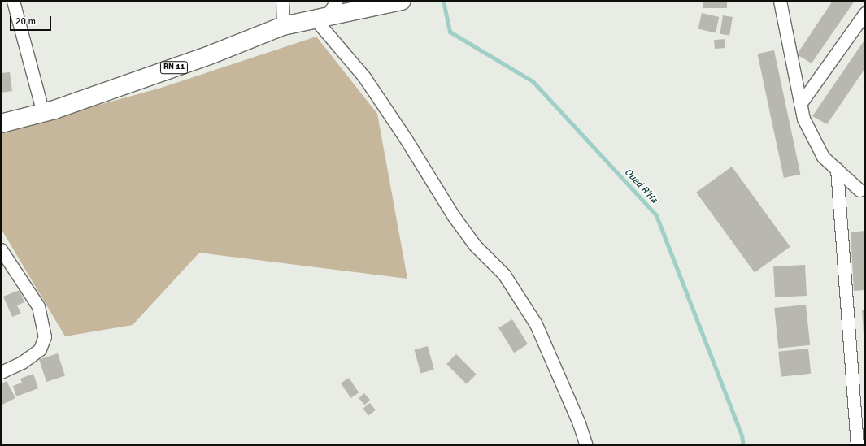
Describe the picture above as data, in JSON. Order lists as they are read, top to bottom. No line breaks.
{"streets":{"main road":["RN 11"]},"water":["Oued R'Ha"],"scale_bar":"20 m"}
